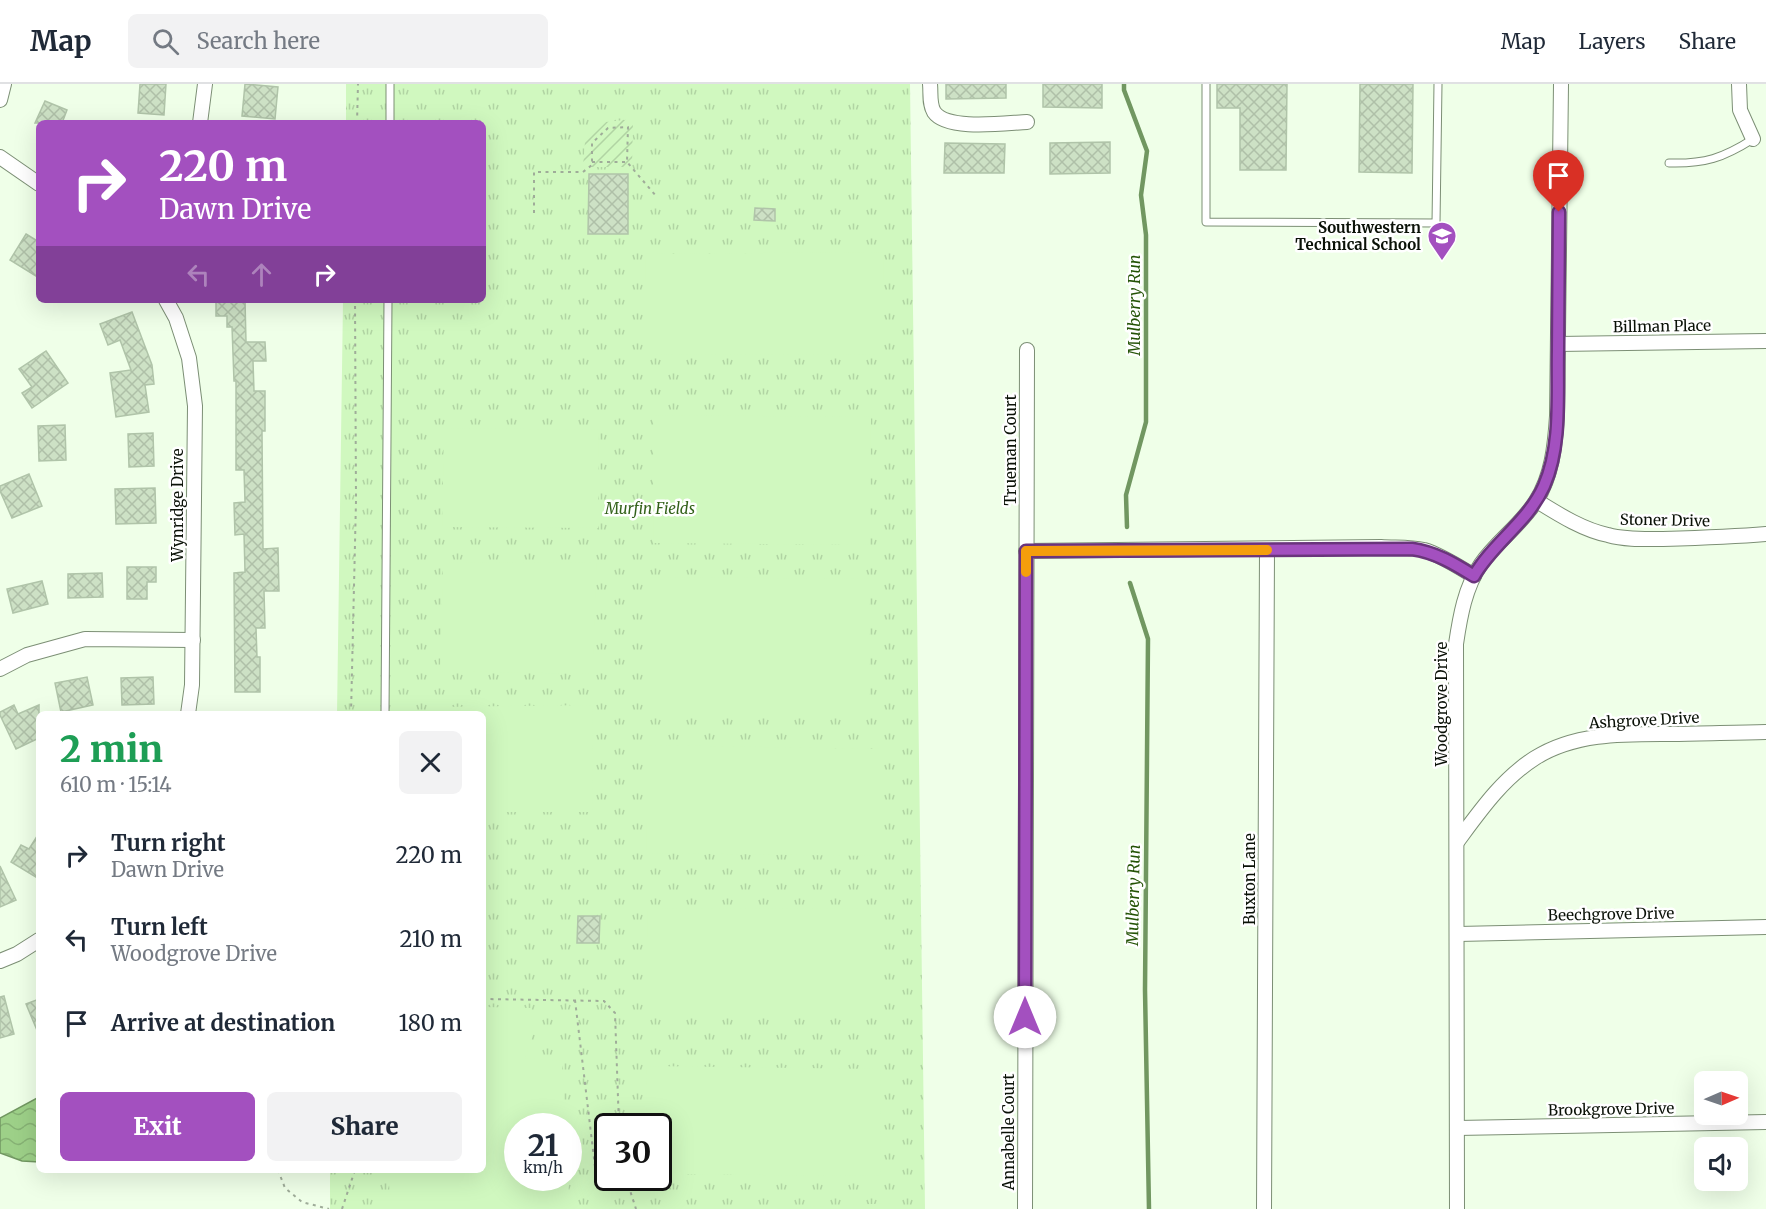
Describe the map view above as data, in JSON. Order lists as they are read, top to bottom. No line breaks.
{"streets":{"street":["Billman Place","Trueman Court","Wynridge Drive","Stoner Drive","Woodgrove Drive","Ashgrove Drive","Buxton Lane","Beechgrove Drive","Brookgrove Drive","Annabelle Court"]},"crossings":[["Billman Place","Woodgrove Drive"],["Trueman Court","Annabelle Court"],["Stoner Drive","Woodgrove Drive"],["Woodgrove Drive","Ashgrove Drive"],["Woodgrove Drive","Beechgrove Drive"],["Woodgrove Drive","Brookgrove Drive"]],"water":["Mulberry Run"],"parks":["Murfin Fields"],"places":{"school or university":["Southwestern Technical School"]},"north":"right","page":{"header":"Map","search":"Search here","nav":["Map","Layers","Share"],"turn":["220 m","Dawn Drive"],"heading":["2 min","610 m · 15:14"],"list":[{"name":"Turn right","note":"Dawn Drive","value":"220 m"},{"name":"Turn left","note":"Woodgrove Drive","value":"210 m"},{"name":"Arrive at destination","value":"180 m"}],"buttons":["Exit","Share"],"speed":"21 km/h","limit":"30"}}
